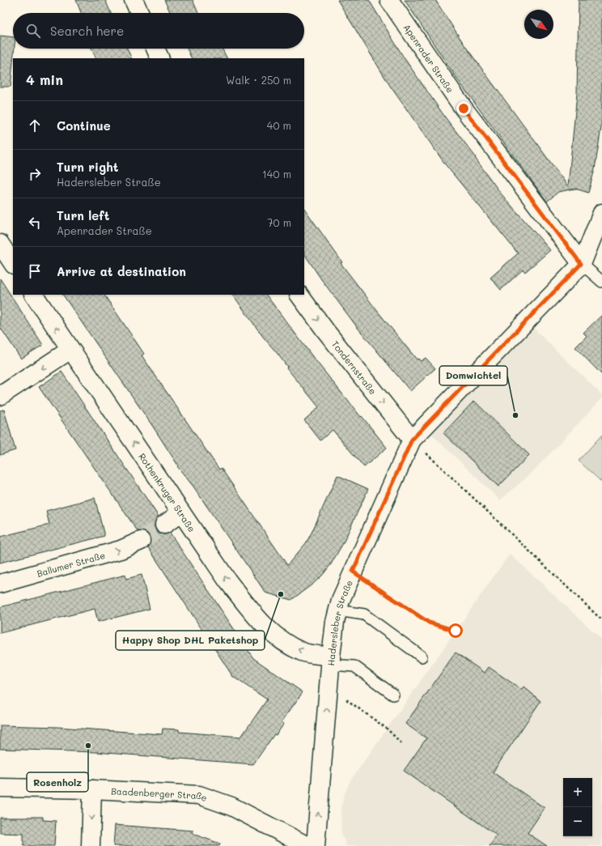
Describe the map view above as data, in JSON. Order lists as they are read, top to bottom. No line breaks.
{"streets":{"street":["Apenrader Straße","Tondernstraße","Rothenkruger Straße","Ballumer Straße","Hadersleber Straße","Baadenberger Straße"]},"crossings":[["Apenrader Straße","Hadersleber Straße"],["Tondernstraße","Hadersleber Straße"],["Rothenkruger Straße","Hadersleber Straße"]],"one_way":["Tondernstraße","Rothenkruger Straße","Ballumer Straße"],"places":["Domwichtel","Happy Shop DHL Paketshop","Rosenholz"],"north":"bottom right","page":{"search":"Search here","heading":["4 min","Walk · 250 m"],"list":[["Continue","40 m"],["Turn right","Hadersleber Straße","140 m"],["Turn left","Apenrader Straße","70 m"],"Arrive at destination"],"map_buttons":["+","−"]}}
